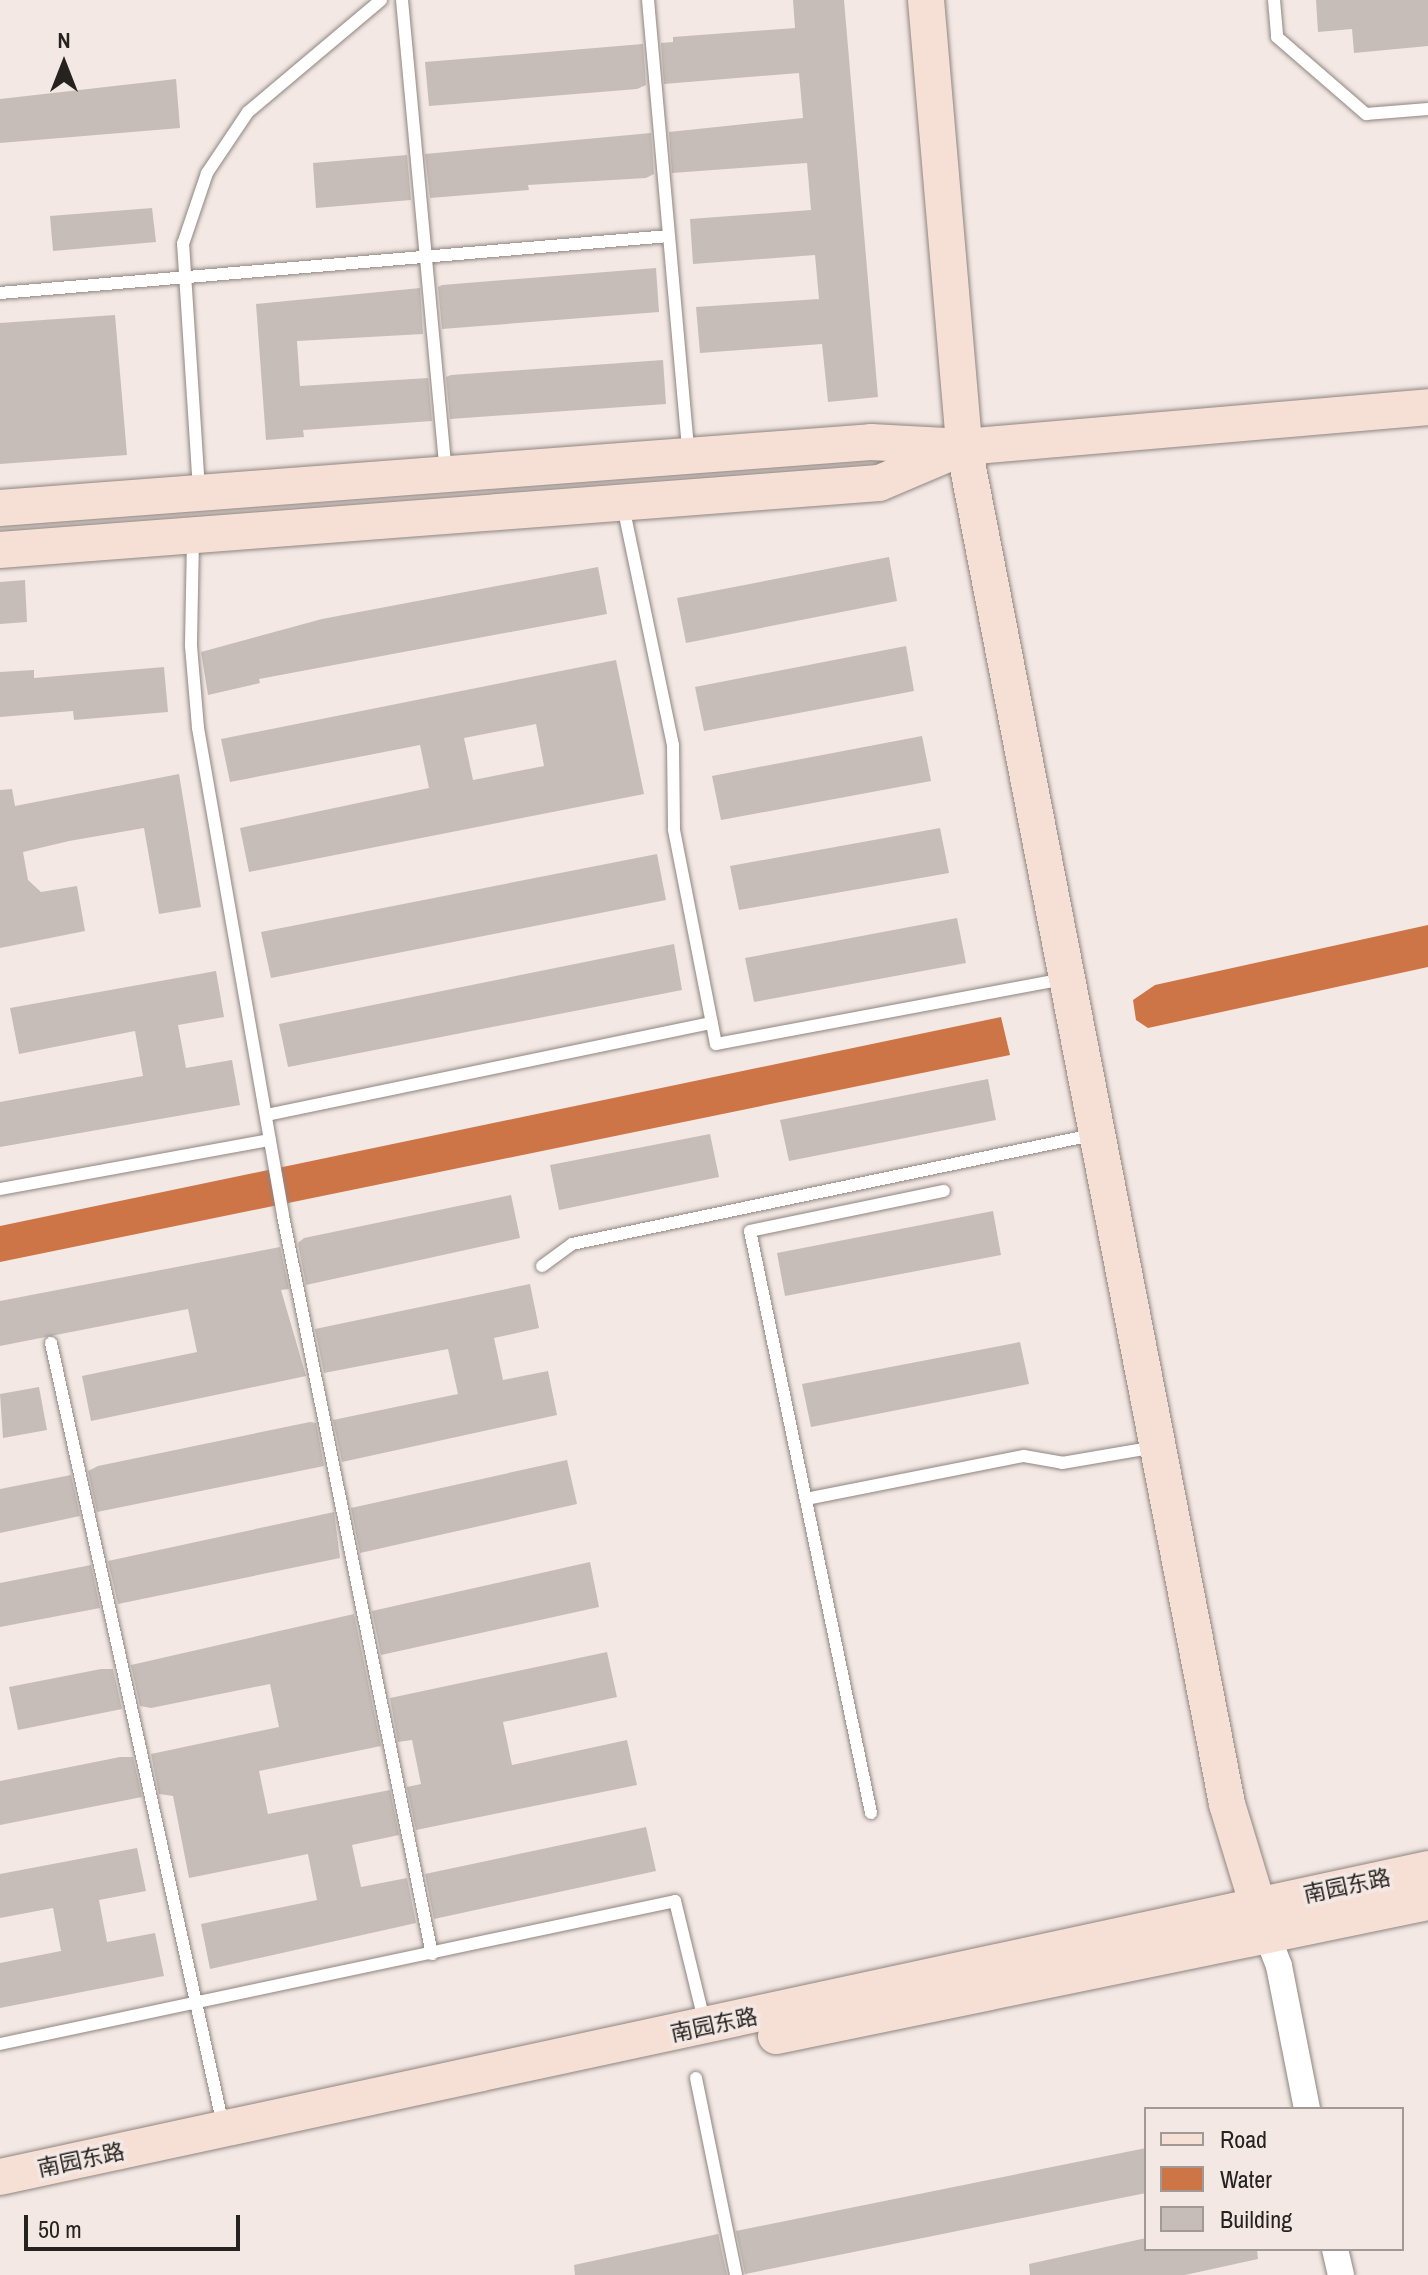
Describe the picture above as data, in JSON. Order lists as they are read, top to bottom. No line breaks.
{"streets":{"street":["南园东路"]},"legend":["Road","Water","Building"],"scale_bar":"50 m","north":"top"}
